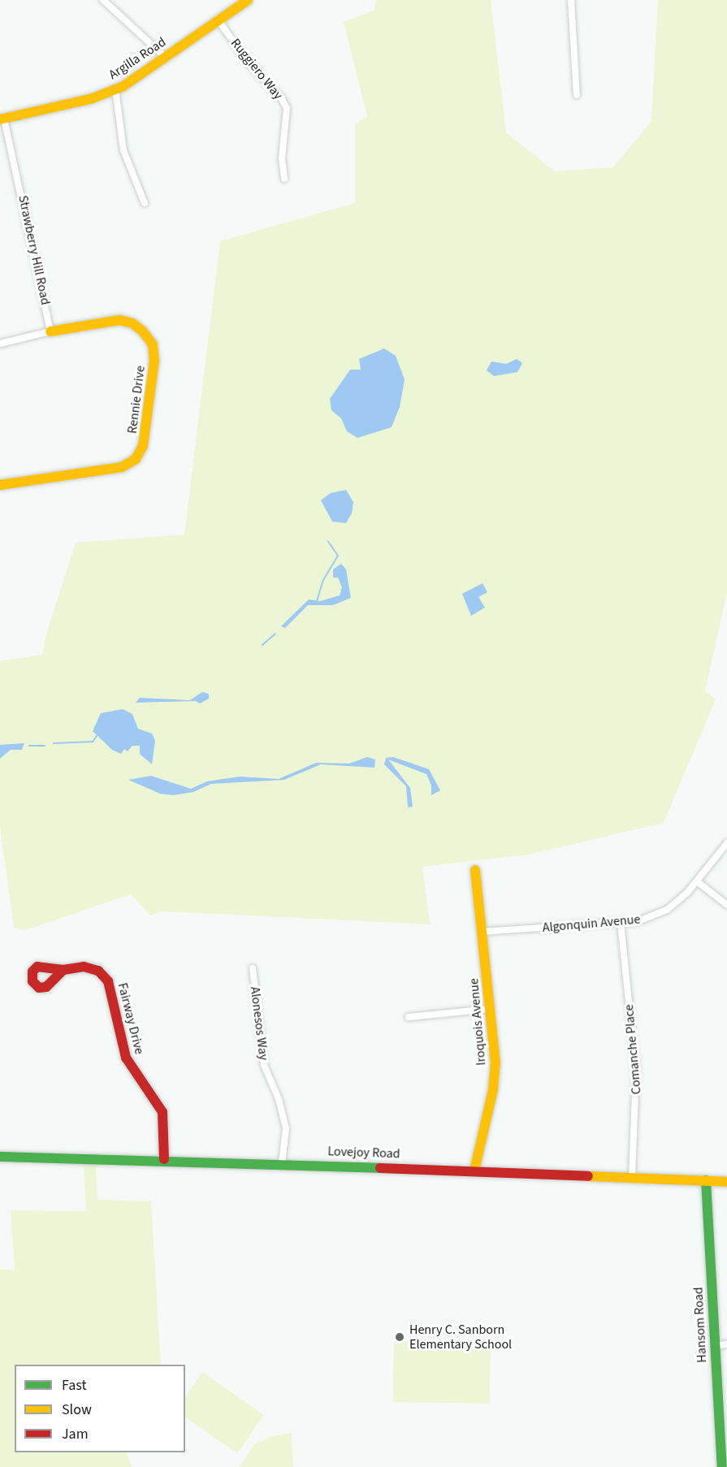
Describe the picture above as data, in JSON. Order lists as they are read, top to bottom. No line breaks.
{"streets":{"street":["Argilla Road","Ruggiero Way","Strawberry Hill Road","Rennie Drive","Algonquin Avenue","Fairway Drive","Iroquois Avenue","Alonesos Way","Comanche Place","Lovejoy Road","Hansom Road"]},"crossings":[["Argilla Road","Ruggiero Way"],["Argilla Road","Strawberry Hill Road"],["Strawberry Hill Road","Rennie Drive"],["Algonquin Avenue","Iroquois Avenue"],["Algonquin Avenue","Comanche Place"],["Fairway Drive","Lovejoy Road"],["Iroquois Avenue","Lovejoy Road"],["Alonesos Way","Lovejoy Road"],["Comanche Place","Lovejoy Road"],["Lovejoy Road","Hansom Road"]],"places":["Henry C. Sanborn Elementary School"],"legend":["Fast","Slow","Jam"]}
